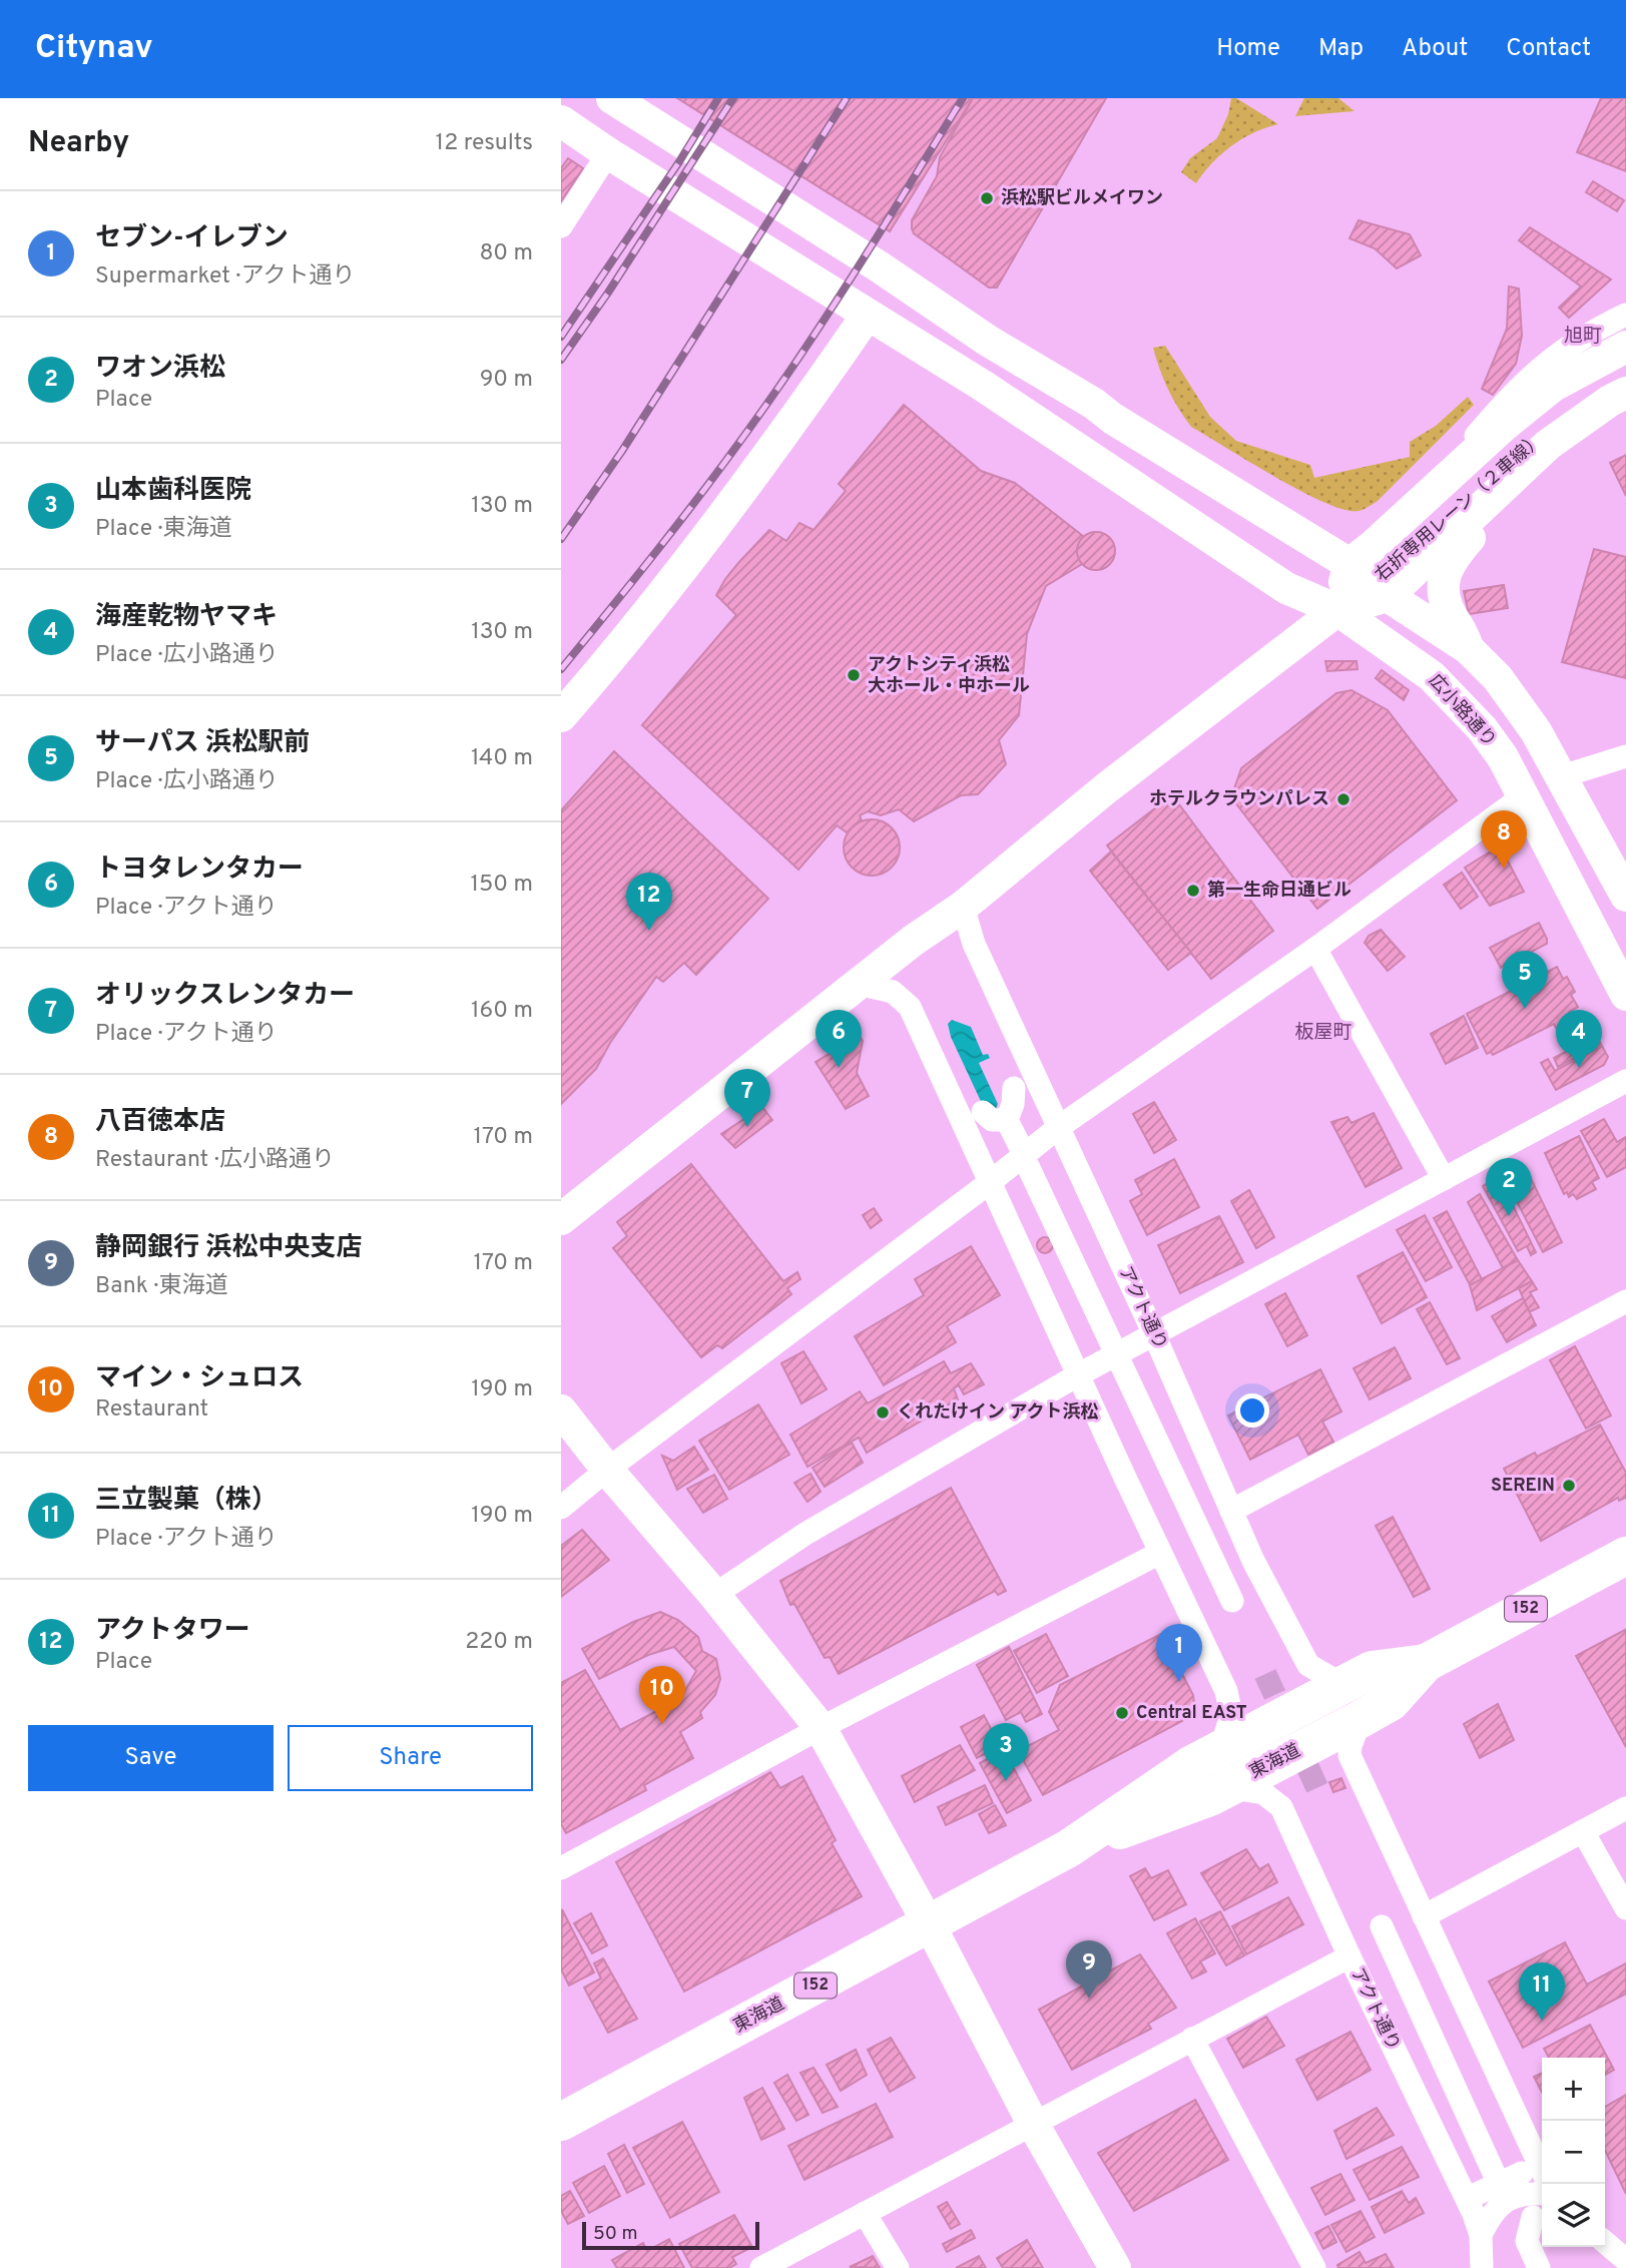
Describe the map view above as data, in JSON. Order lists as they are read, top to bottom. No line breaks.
{"streets":{"highway":["152","東海道"],"street":["右折専用レーン（２車線）","広小路通り","アクト通り"]},"crossings":[["アクト通り","東海道"]],"districts":["旭町","板屋町"],"places":["浜松駅ビルメイワン","アクトシティ浜松 大ホール・中ホール","ホテルクラウンパレス","第一生命日通ビル","くれたけイン アクト浜松","SEREIN","Central EAST"],"scale_bar":"50 m","page":{"header":"Citynav","nav":["Home","Map","About","Contact"],"heading":["Nearby","12 results"],"list":[{"mark":"1","name":"セブン-イレブン","note":"Supermarket · アクト通り","value":"80 m"},{"mark":"2","name":"ワオン浜松","note":"Place","value":"90 m"},{"mark":"3","name":"山本歯科医院","note":"Place · 東海道","value":"130 m"},{"mark":"4","name":"海産乾物ヤマキ","note":"Place · 広小路通り","value":"130 m"},{"mark":"5","name":"サーパス 浜松駅前","note":"Place · 広小路通り","value":"140 m"},{"mark":"6","name":"トヨタレンタカー","note":"Place · アクト通り","value":"150 m"},{"mark":"7","name":"オリックスレンタカー","note":"Place · アクト通り","value":"160 m"},{"mark":"8","name":"八百徳本店","note":"Restaurant · 広小路通り","value":"170 m"},{"mark":"9","name":"静岡銀行 浜松中央支店","note":"Bank · 東海道","value":"170 m"},{"mark":"10","name":"マイン・シュロス","note":"Restaurant","value":"190 m"},{"mark":"11","name":"三立製菓（株）","note":"Place · アクト通り","value":"190 m"},{"mark":"12","name":"アクトタワー","note":"Place","value":"220 m"}],"pins":["8","12","5","4","6","7","2","1","10","3","9","11"],"buttons":["Save","Share"],"map_buttons":["+","−"],"scale":"50 m"}}
